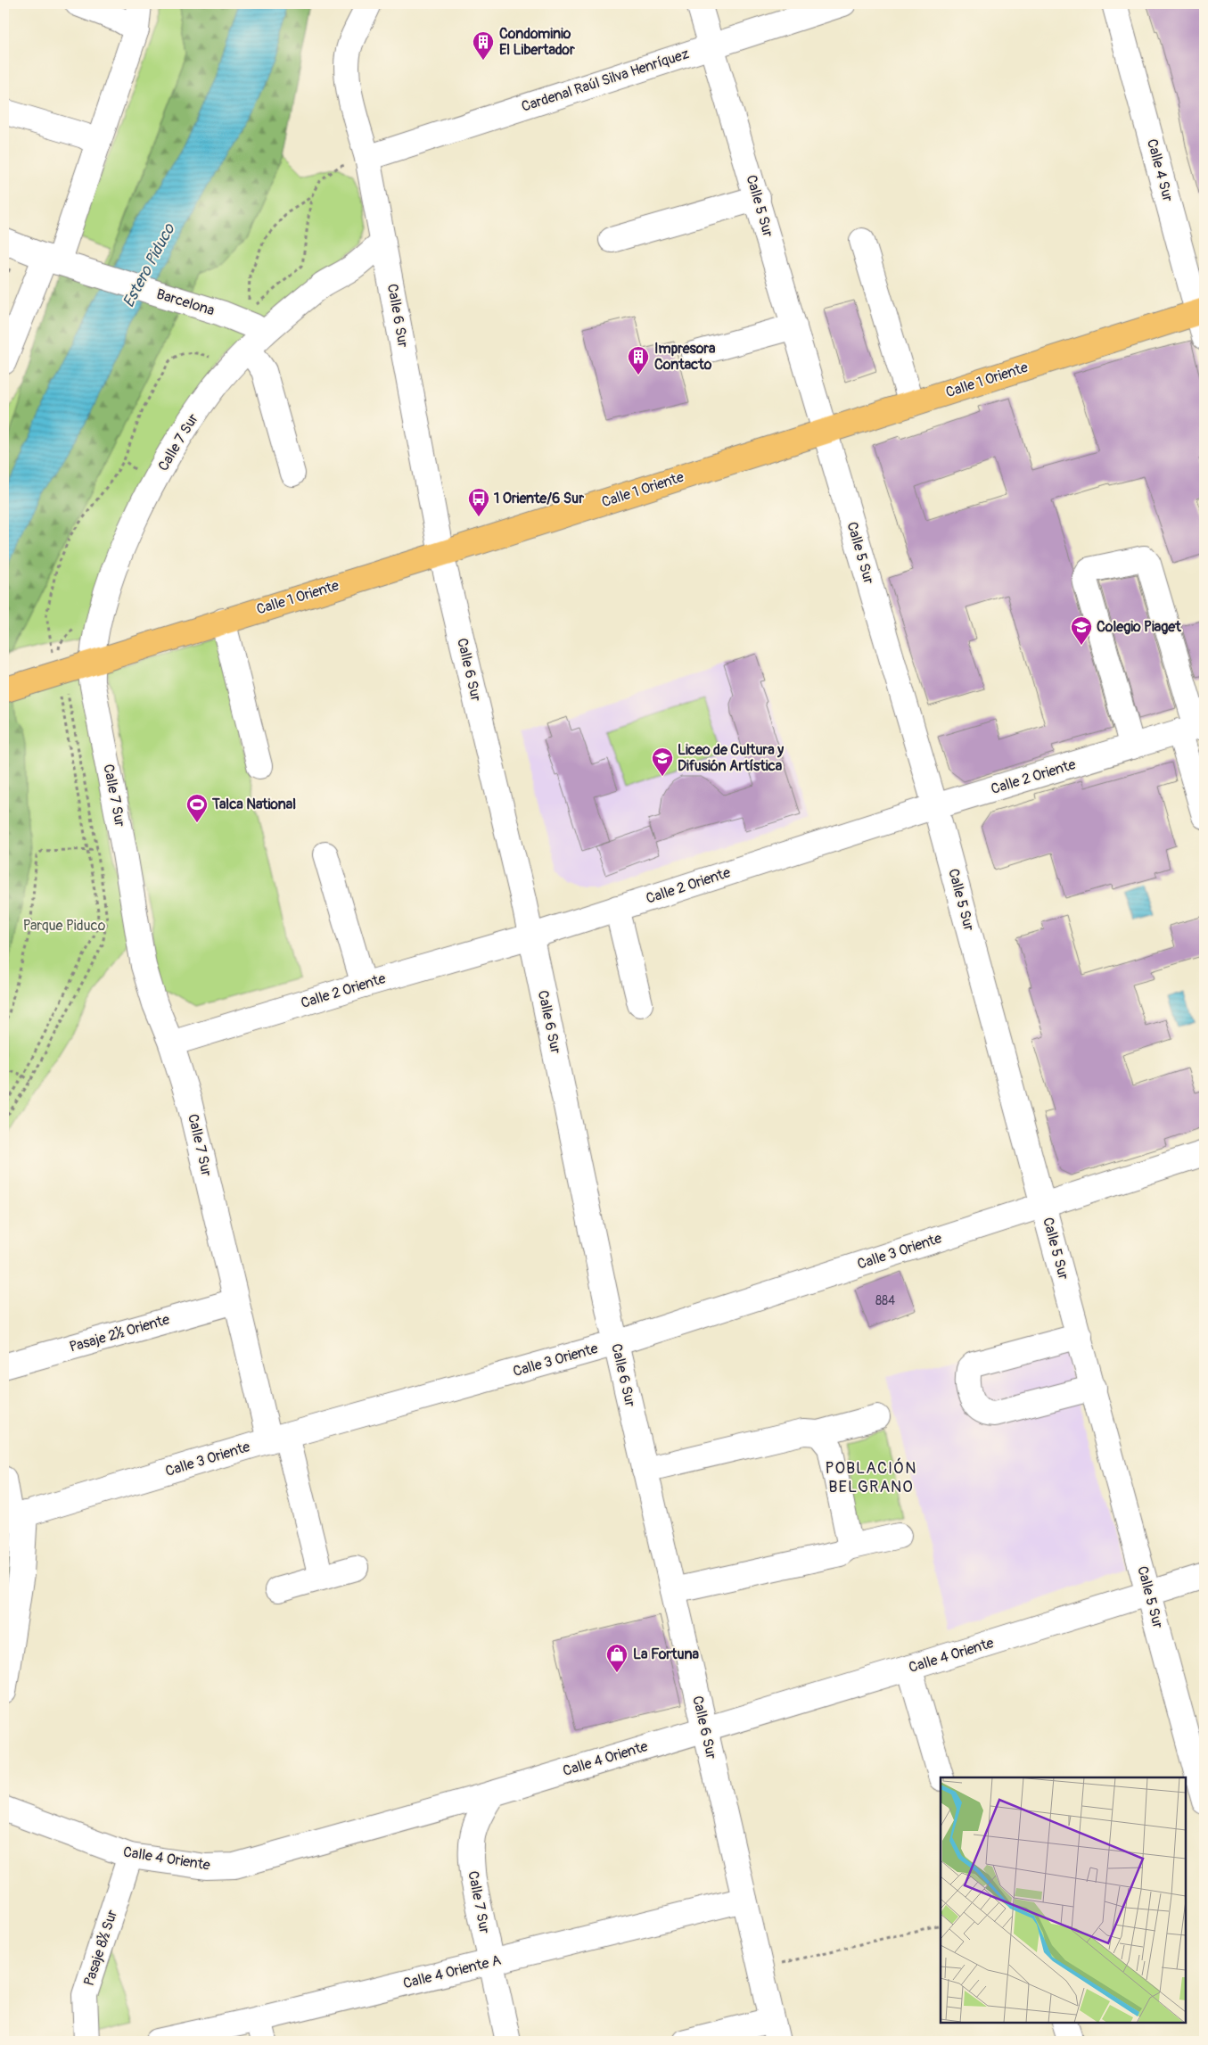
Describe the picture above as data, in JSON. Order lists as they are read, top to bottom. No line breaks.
{"streets":{"main road":["Calle 1 Oriente"],"street":["Cardenal Raúl Silva Henríquez","Calle 4 Sur","Calle 5 Sur","Barcelona","Calle 6 Sur","Calle 7 Sur","Calle 2 Oriente","Calle 3 Oriente","Pasaje 2½ Oriente","Calle 4 Oriente","Pasaje 8½ Sur","Calle 4 Oriente A"]},"crossings":[["Cardenal Raúl Silva Henríquez","Calle 5 Sur"],["Cardenal Raúl Silva Henríquez","Calle 6 Sur"],["Calle 4 Sur","Calle 1 Oriente"],["Calle 5 Sur","Calle 1 Oriente"],["Calle 5 Sur","Calle 2 Oriente"],["Calle 5 Sur","Calle 3 Oriente"],["Calle 5 Sur","Calle 4 Oriente"],["Barcelona","Calle 7 Sur"],["Calle 6 Sur","Calle 1 Oriente"],["Calle 6 Sur","Calle 7 Sur"],["Calle 6 Sur","Calle 2 Oriente"],["Calle 6 Sur","Calle 3 Oriente"],["Calle 6 Sur","Calle 4 Oriente"],["Calle 6 Sur","Calle 4 Oriente A"],["Calle 1 Oriente","Calle 7 Sur"],["Calle 7 Sur","Calle 2 Oriente"],["Calle 7 Sur","Calle 3 Oriente"],["Calle 7 Sur","Pasaje 2½ Oriente"],["Calle 7 Sur","Calle 4 Oriente"],["Calle 7 Sur","Calle 4 Oriente A"],["Calle 4 Oriente","Pasaje 8½ Sur"]],"districts":["POBLACIÓN BELGRANO"],"water":["Estero Piduco"],"parks":["Parque Piduco"],"places":{"building":["Condominio El Libertador","Impresora Contacto"],"bus stop":["1 Oriente/6 Sur"],"school or university":["Colegio Piaget","Liceo de Cultura y Difusión Artística"],"sports":["Talca National"],"shop":["La Fortuna"]},"house_numbers":["884"]}
